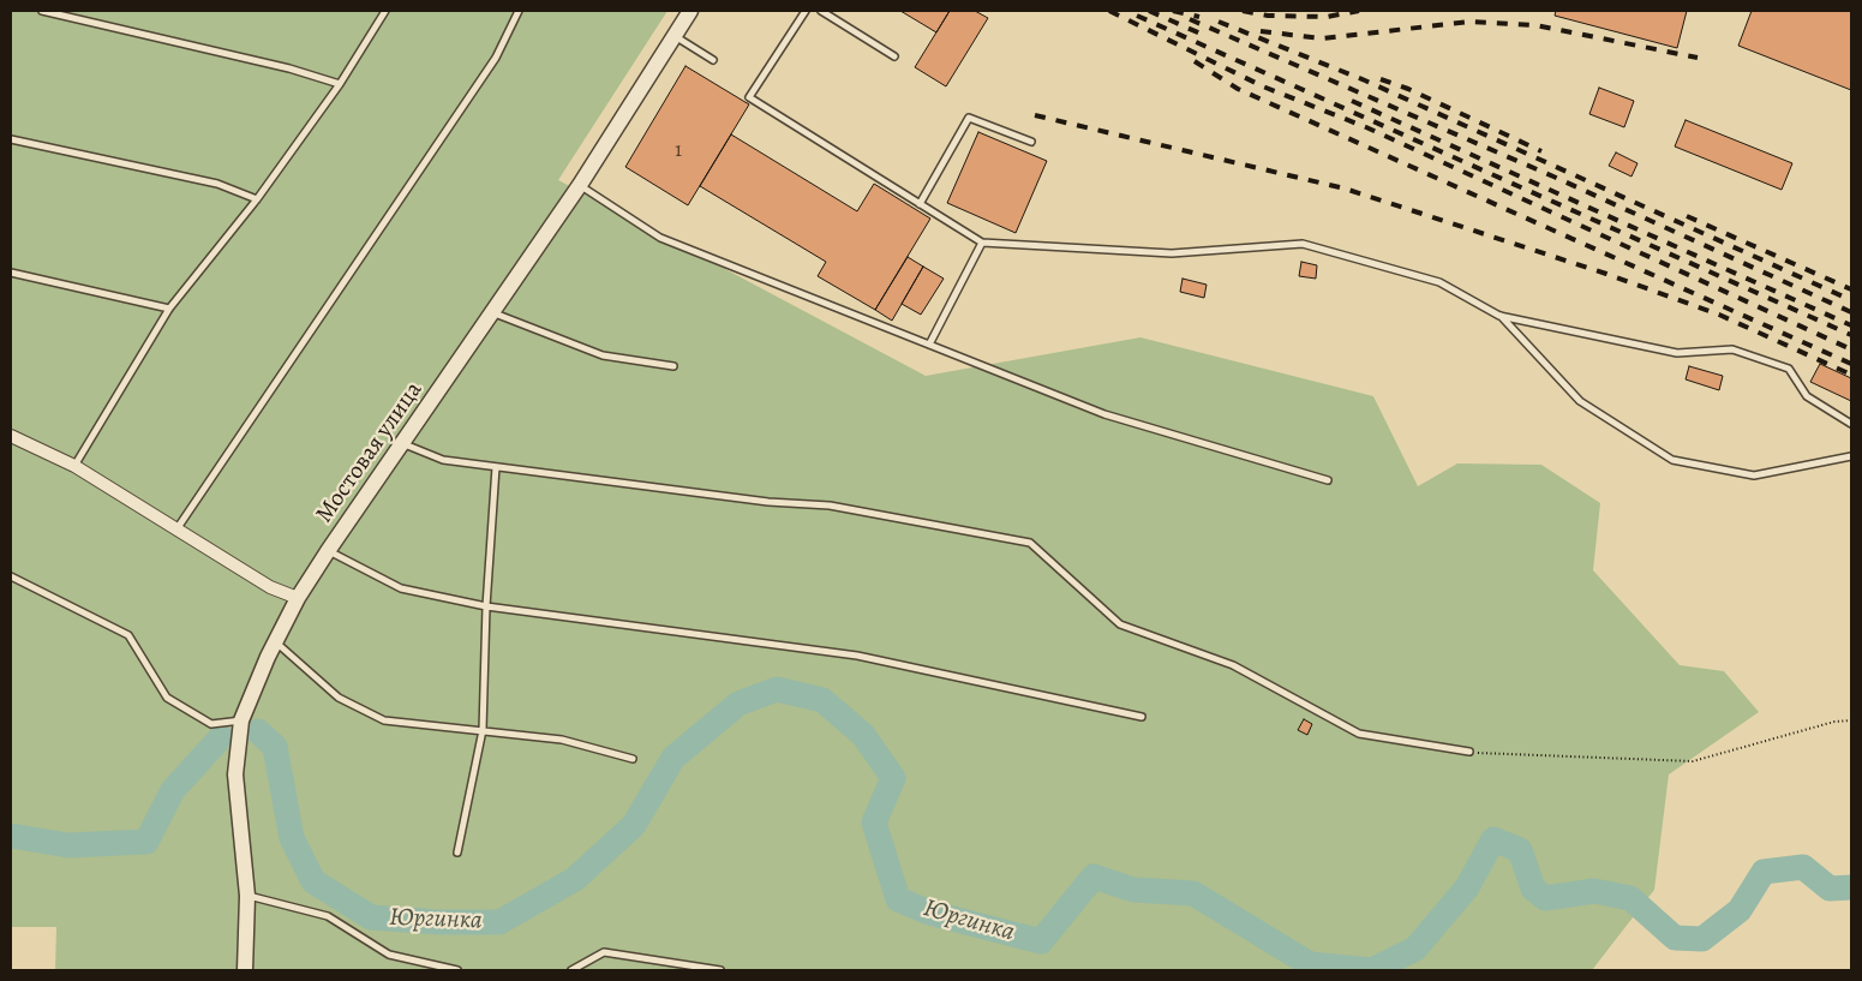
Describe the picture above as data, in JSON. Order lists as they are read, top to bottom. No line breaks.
{"streets":{"street":["Мостовая улица"]},"water":["Юргинка"],"house_numbers":["1"]}
